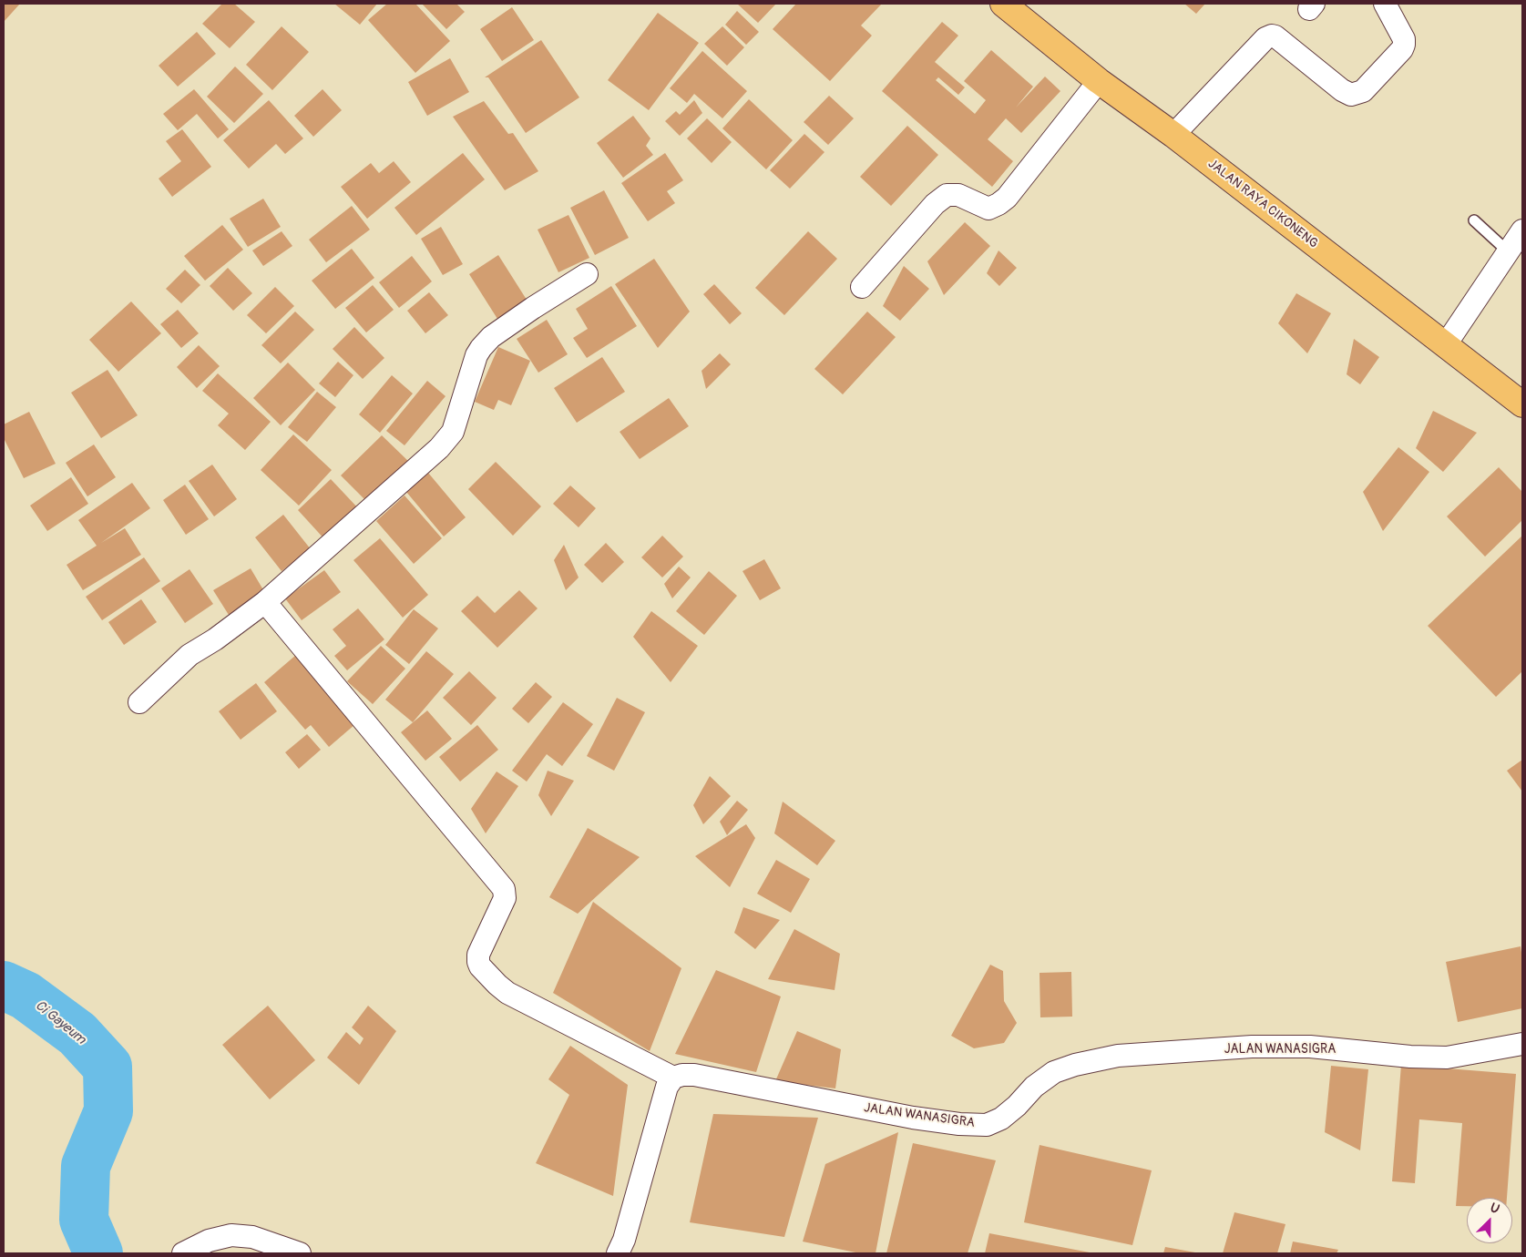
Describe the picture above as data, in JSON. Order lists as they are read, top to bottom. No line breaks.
{"streets":{"highway":["JALAN RAYA CIKONENG"],"street":["JALAN WANASIGRA"]},"water":["Ci Gayeum"],"north":"top right"}
